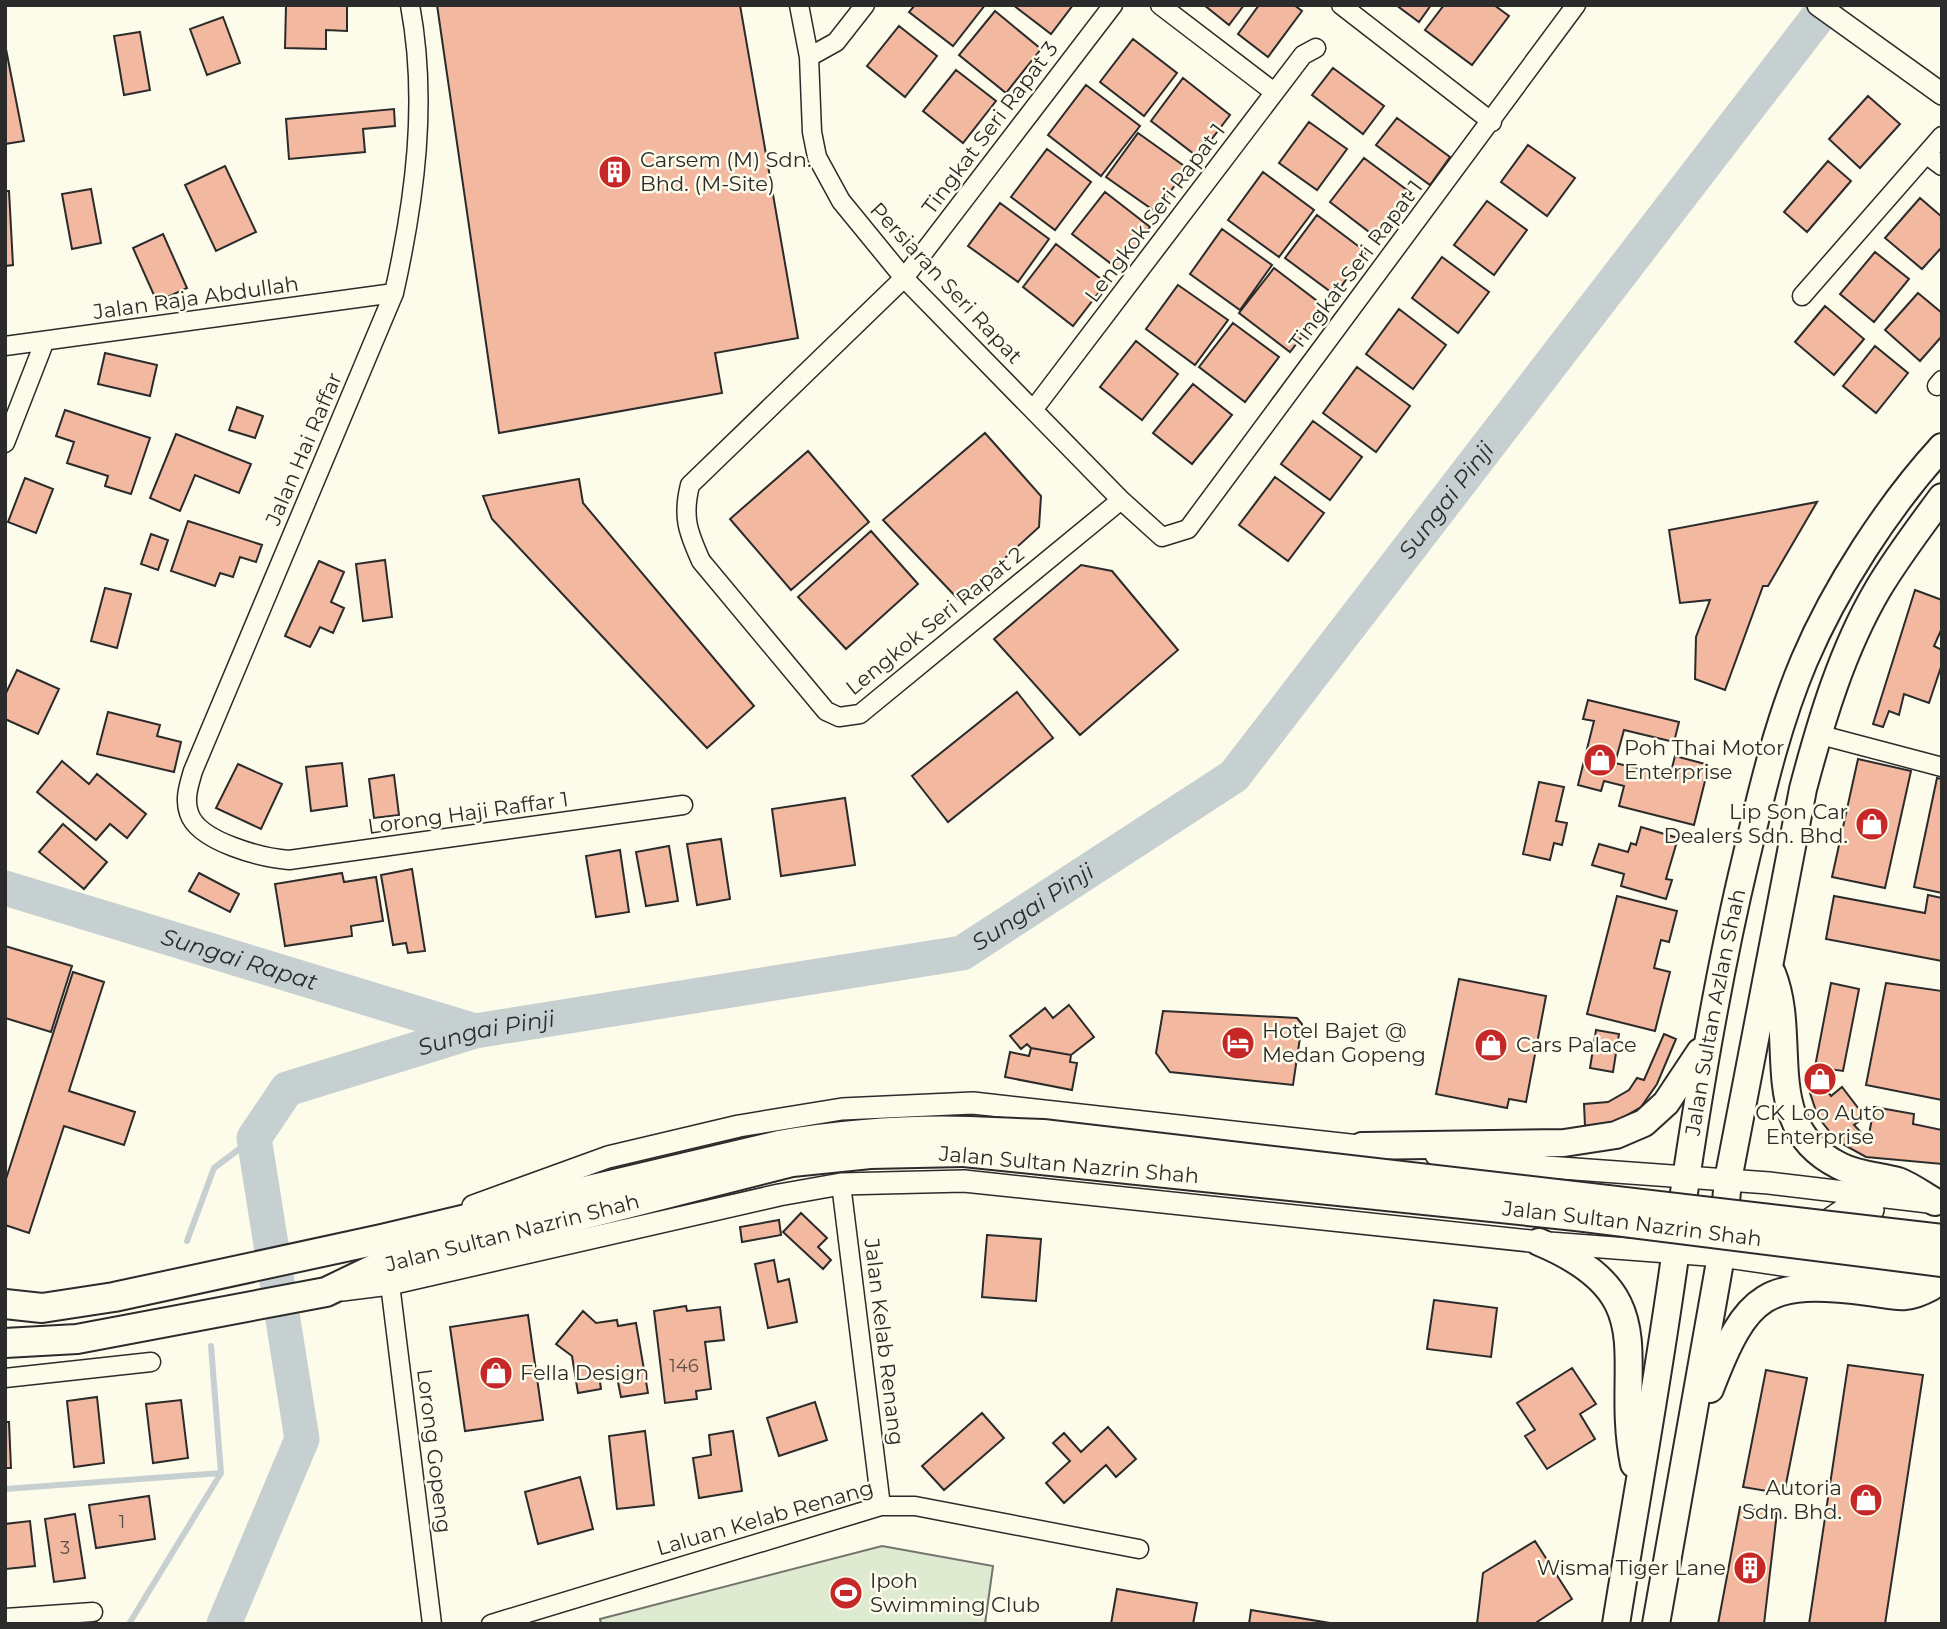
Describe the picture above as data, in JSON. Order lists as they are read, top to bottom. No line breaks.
{"streets":{"highway":["Jalan Sultan Nazrin Shah"],"main road":["Jalan Sultan Azlan Shah"],"street":["Tingkat Seri Rapat 3","Lengkok Seri Rapat 1","Tingkat Seri Rapat 1","Persiaran Seri Rapat","Jalan Raja Abdullah","Jalan Hai Raffar","Lengkok Seri Rapat 2","Lorong Haji Raffar 1","Jalan Kelab Renang","Lorong Gopeng","Laluan Kelab Renang"]},"crossings":[["Tingkat Seri Rapat 3","Persiaran Seri Rapat"],["Tingkat Seri Rapat 3","Lengkok Seri Rapat 2"],["Lengkok Seri Rapat 1","Persiaran Seri Rapat"],["Tingkat Seri Rapat 1","Persiaran Seri Rapat"],["Persiaran Seri Rapat","Lengkok Seri Rapat 2"],["Jalan Raja Abdullah","Jalan Hai Raffar"],["Jalan Hai Raffar","Lorong Haji Raffar 1"],["Jalan Kelab Renang","Laluan Kelab Renang"]],"water":["Sungai Pinji","Sungai Rapat"],"places":{"building":["Carsem (M) Sdn. Bhd. (M-Site)","Wisma Tiger Lane"],"shop":["Poh Thai Motor Enterprise","Lip Son Car Dealers Sdn. Bhd.","Cars Palace","CK Loo Auto Enterprise","Fella Design","Autoria Sdn. Bhd."],"hotel":["Hotel Bajet @ Medan Gopeng"],"sports":["Ipoh Swimming Club"]},"house_numbers":["146","1","3"]}
